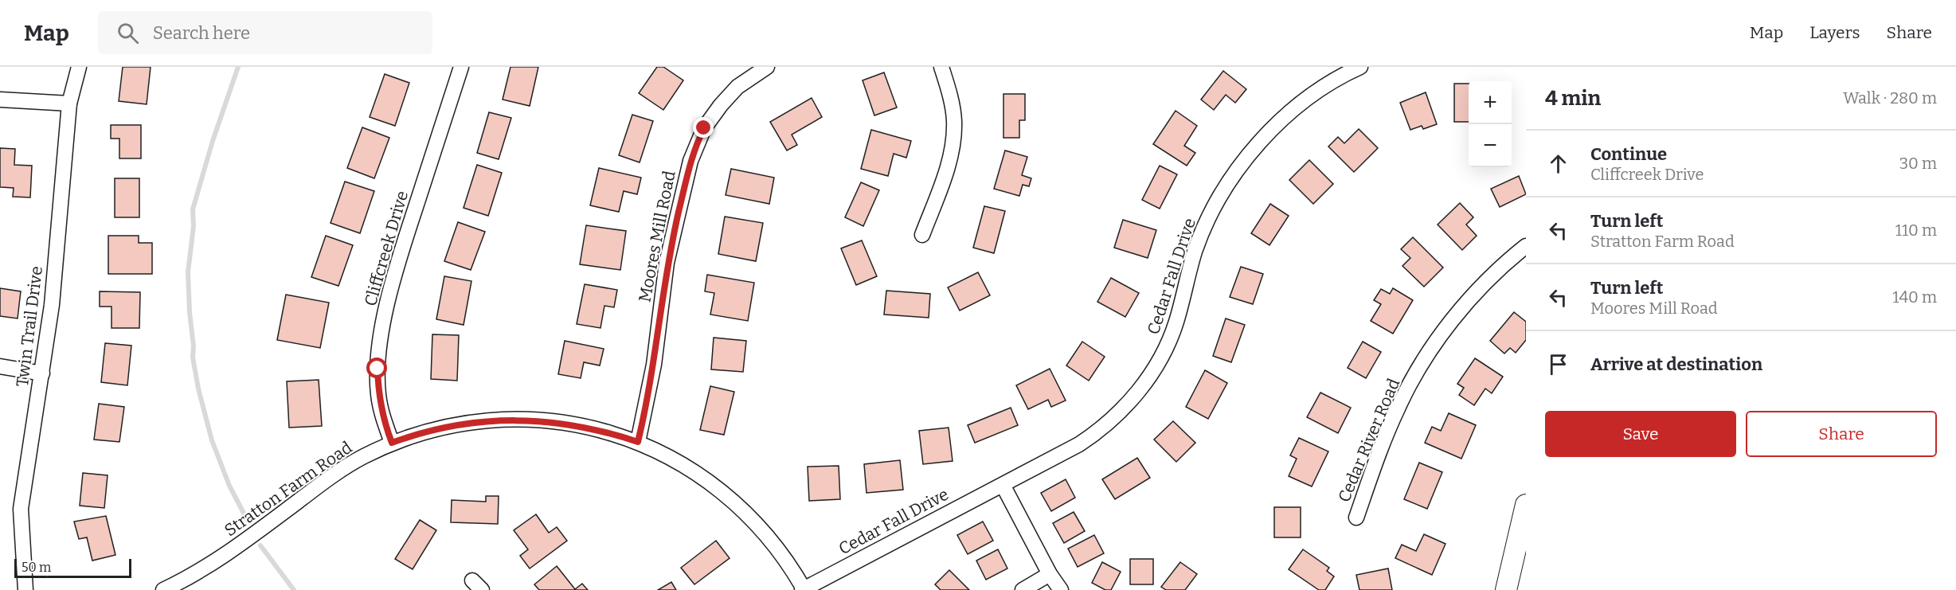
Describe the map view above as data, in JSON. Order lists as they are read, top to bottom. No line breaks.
{"streets":{"street":["Moores Mill Road","Cliffcreek Drive","Cedar Fall Drive","Twin Trail Drive","Cedar River Road","Stratton Farm Road"]},"crossings":[["Moores Mill Road","Stratton Farm Road"],["Cliffcreek Drive","Stratton Farm Road"],["Cedar Fall Drive","Stratton Farm Road"]],"scale_bar":"50 m","page":{"header":"Map","search":"Search here","nav":["Map","Layers","Share"],"heading":["4 min","Walk · 280 m"],"map_buttons":["+","−"],"list":[["Continue","Cliffcreek Drive","30 m"],["Turn left","Stratton Farm Road","110 m"],["Turn left","Moores Mill Road","140 m"],"Arrive at destination"],"buttons":["Save","Share"],"scale":"50 m"}}
